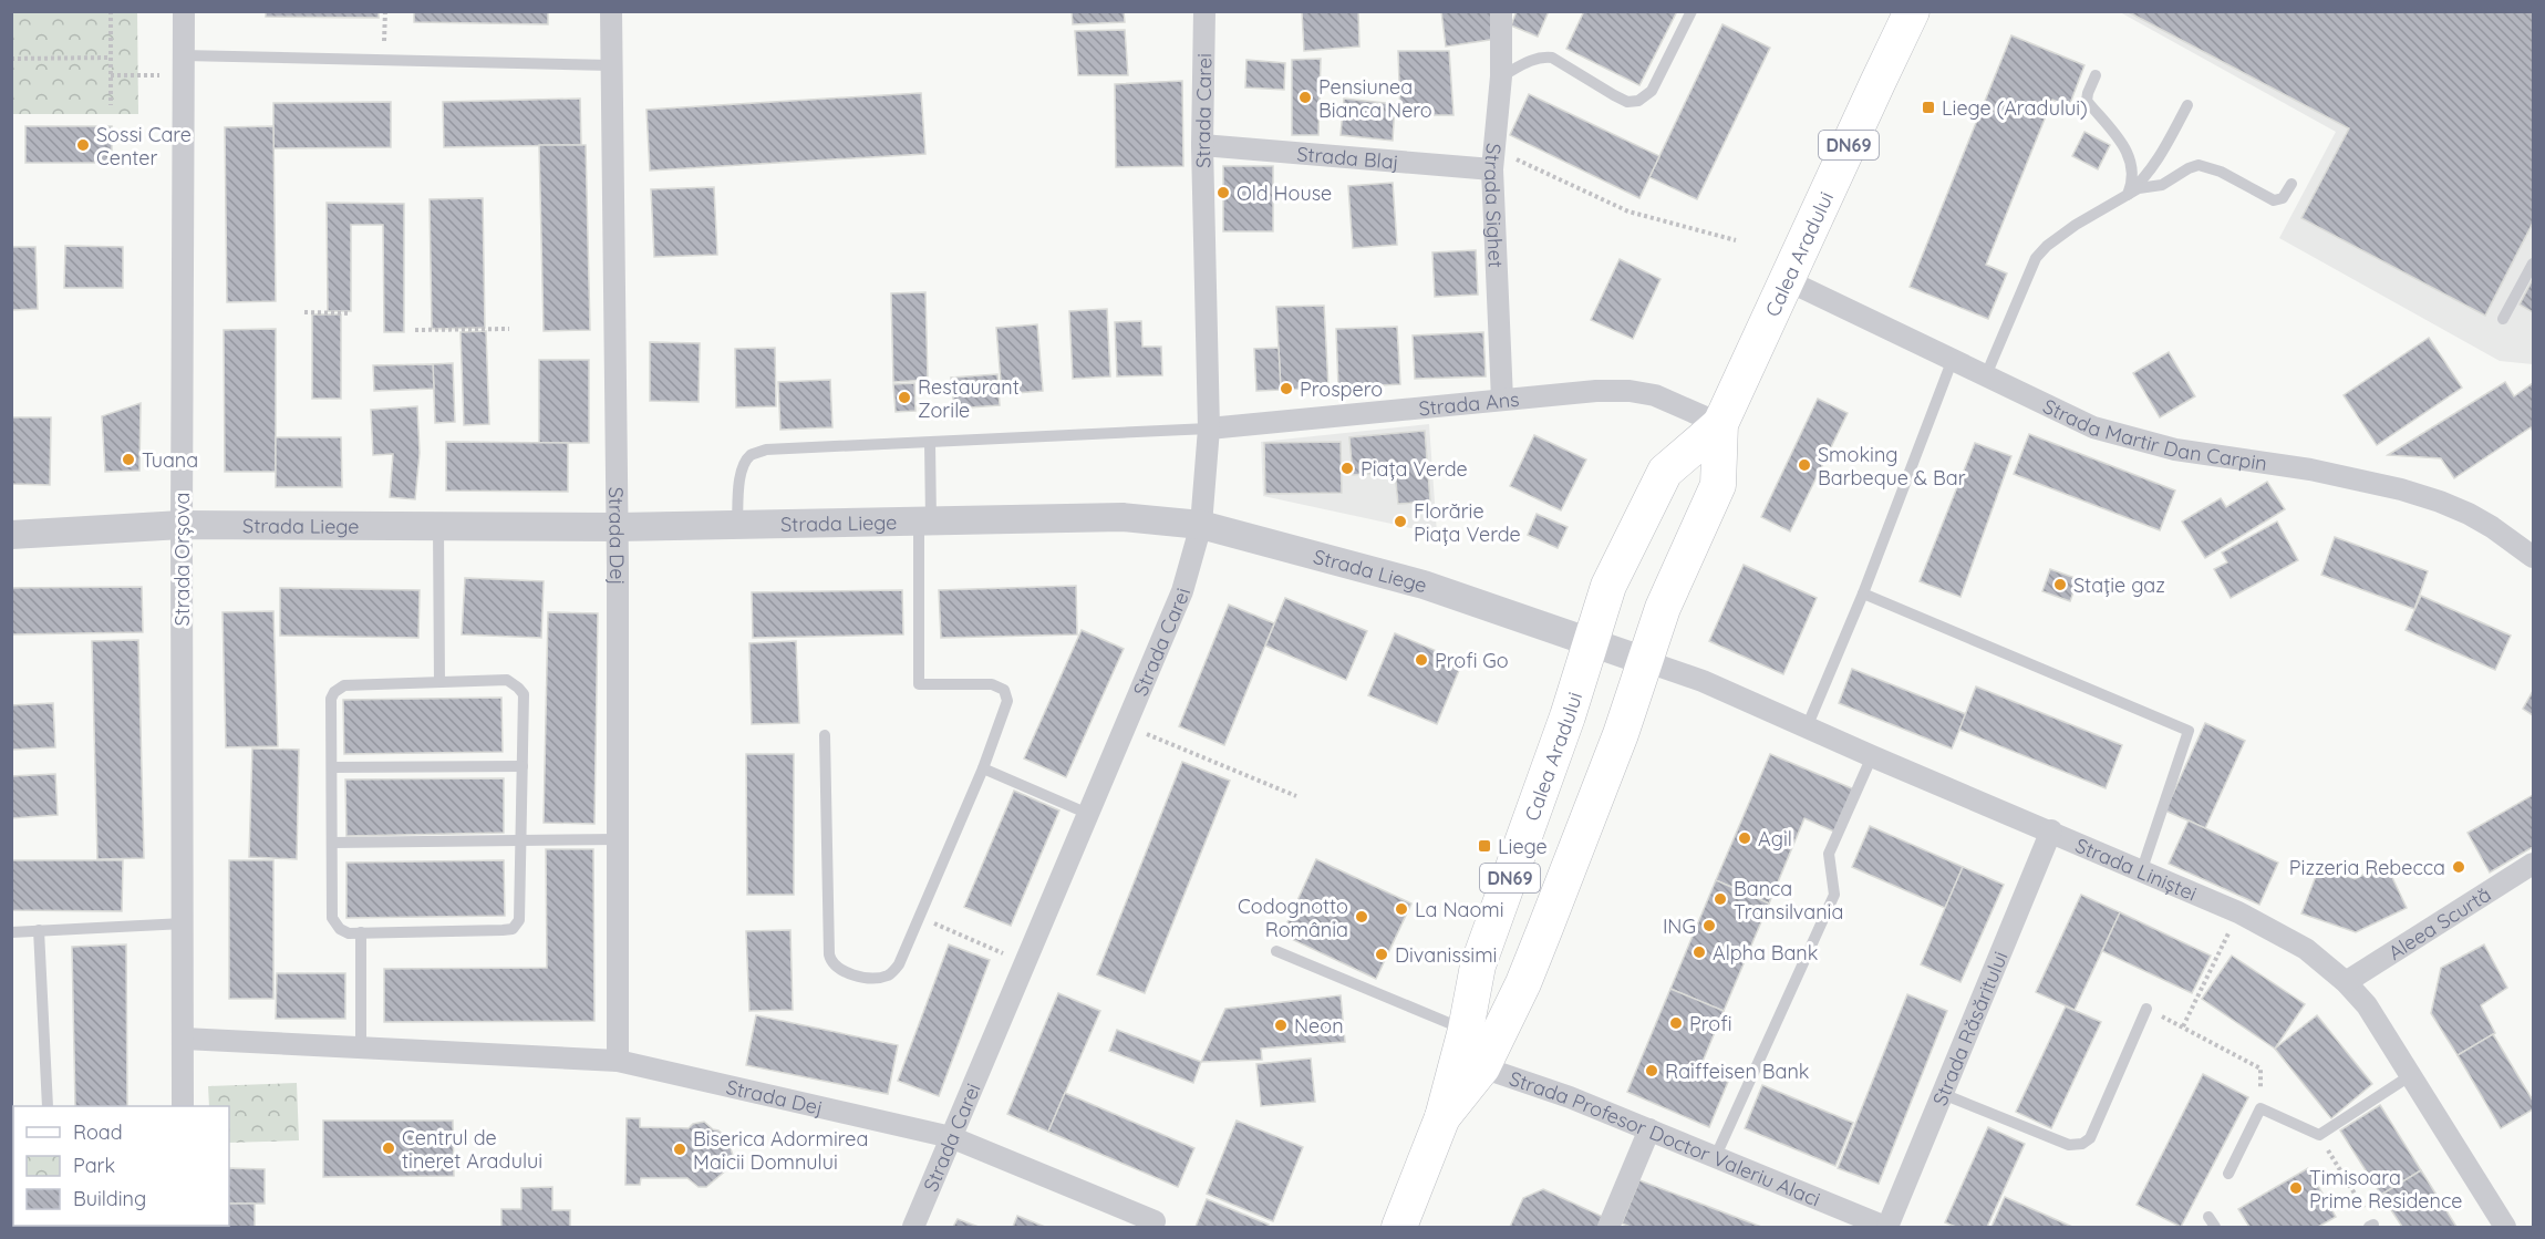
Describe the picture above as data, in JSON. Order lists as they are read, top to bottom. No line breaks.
{"streets":{"main road":["DN69","Calea Aradului"],"street":["Strada Carei","Strada Blaj","Strada Sighet","Strada Ans","Strada Martir Dan Carpin","Strada Liege","Strada Dej","Strada Orșova","Strada Liniștei","Aleea Scurtă","Strada Răsăritului","Strada Profesor Doctor Valeriu Alaci"]},"crossings":[["Strada Carei","Strada Blaj"],["Strada Carei","Strada Ans"],["Strada Carei","Strada Liege"],["Strada Carei","Strada Dej"],["Strada Blaj","Strada Sighet"],["Strada Sighet","Strada Ans"],["Calea Aradului","Strada Ans"],["Calea Aradului","Strada Martir Dan Carpin"],["Calea Aradului","Strada Liege"],["Calea Aradului","Strada Liniștei"],["Calea Aradului","Strada Profesor Doctor Valeriu Alaci"],["Strada Liege","Strada Dej"],["Strada Liege","Strada Orșova"],["Strada Liege","Strada Liniștei"],["Strada Dej","Strada Orșova"],["Strada Liniștei","Aleea Scurtă"],["Strada Liniștei","Strada Răsăritului"],["Strada Răsăritului","Strada Profesor Doctor Valeriu Alaci"]],"places":{"other":["Pensiunea Bianca Nero","Sossi Care Center","Old House","Prospero","Restaurant Zorile","Tuana","Smoking Barbeque & Bar","Piața Verde","Florărie Piața Verde","Stație gaz","Profi Go","Agil","Pizzeria Rebecca","Banca Transilvania","La Naomi","Codognotto România","ING","Alpha Bank","Divanissimi","Profi","Neon","Raiffeisen Bank","Centrul de tineret Aradului","Biserica Adormirea Maicii Domnului","Timisoara Prime Residence"],"transit":["Liege (Aradului)","Liege"]},"legend":["Road","Park","Building"]}
